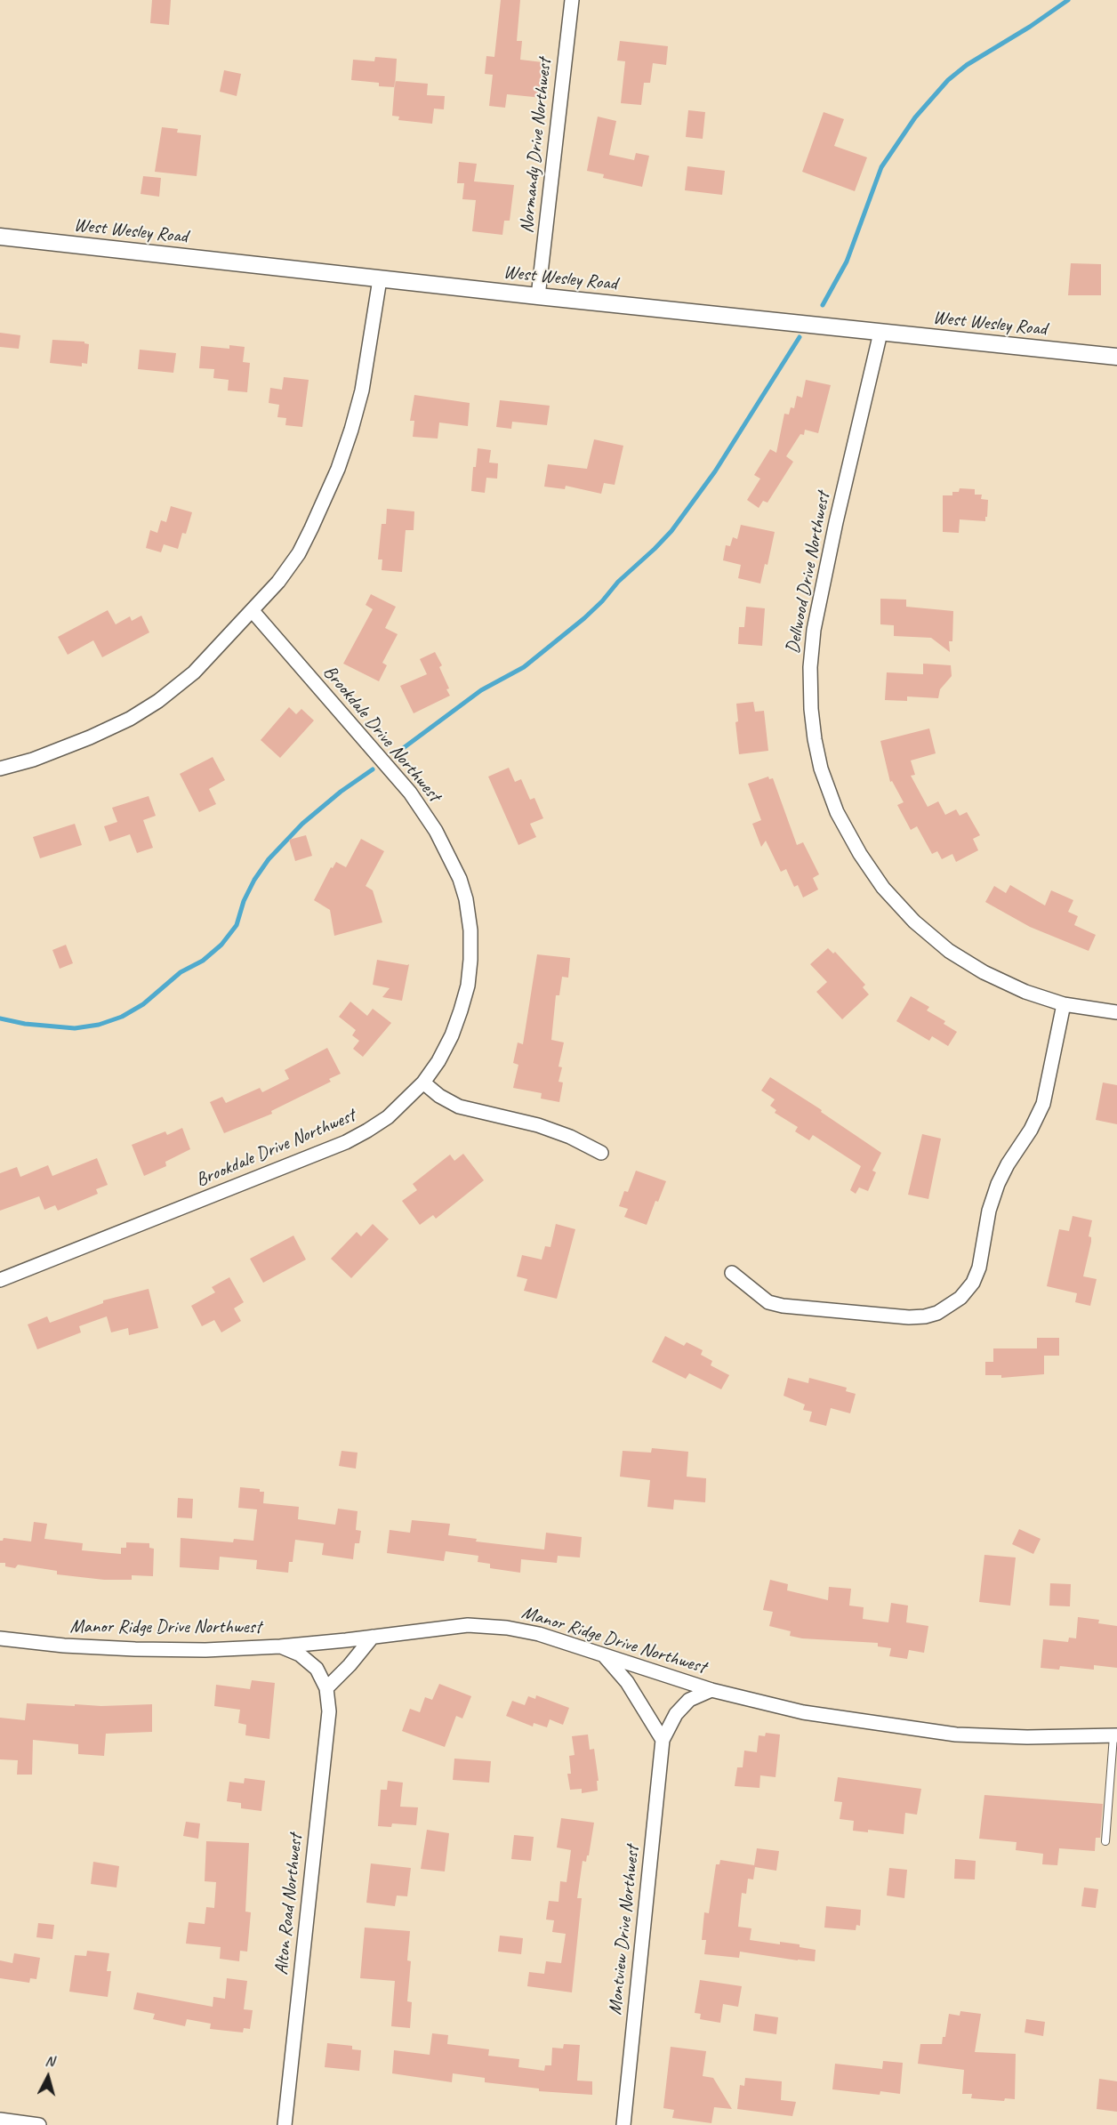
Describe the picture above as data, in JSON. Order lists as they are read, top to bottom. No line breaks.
{"streets":{"street":["Normandy Drive Northwest","West Wesley Road","Dellwood Drive Northwest","Brookdale Drive Northwest","Manor Ridge Drive Northwest","Alton Road Northwest","Montview Drive Northwest"]},"crossings":[["Normandy Drive Northwest","West Wesley Road"],["West Wesley Road","Dellwood Drive Northwest"],["Manor Ridge Drive Northwest","Alton Road Northwest"],["Manor Ridge Drive Northwest","Montview Drive Northwest"]],"north":"top"}
